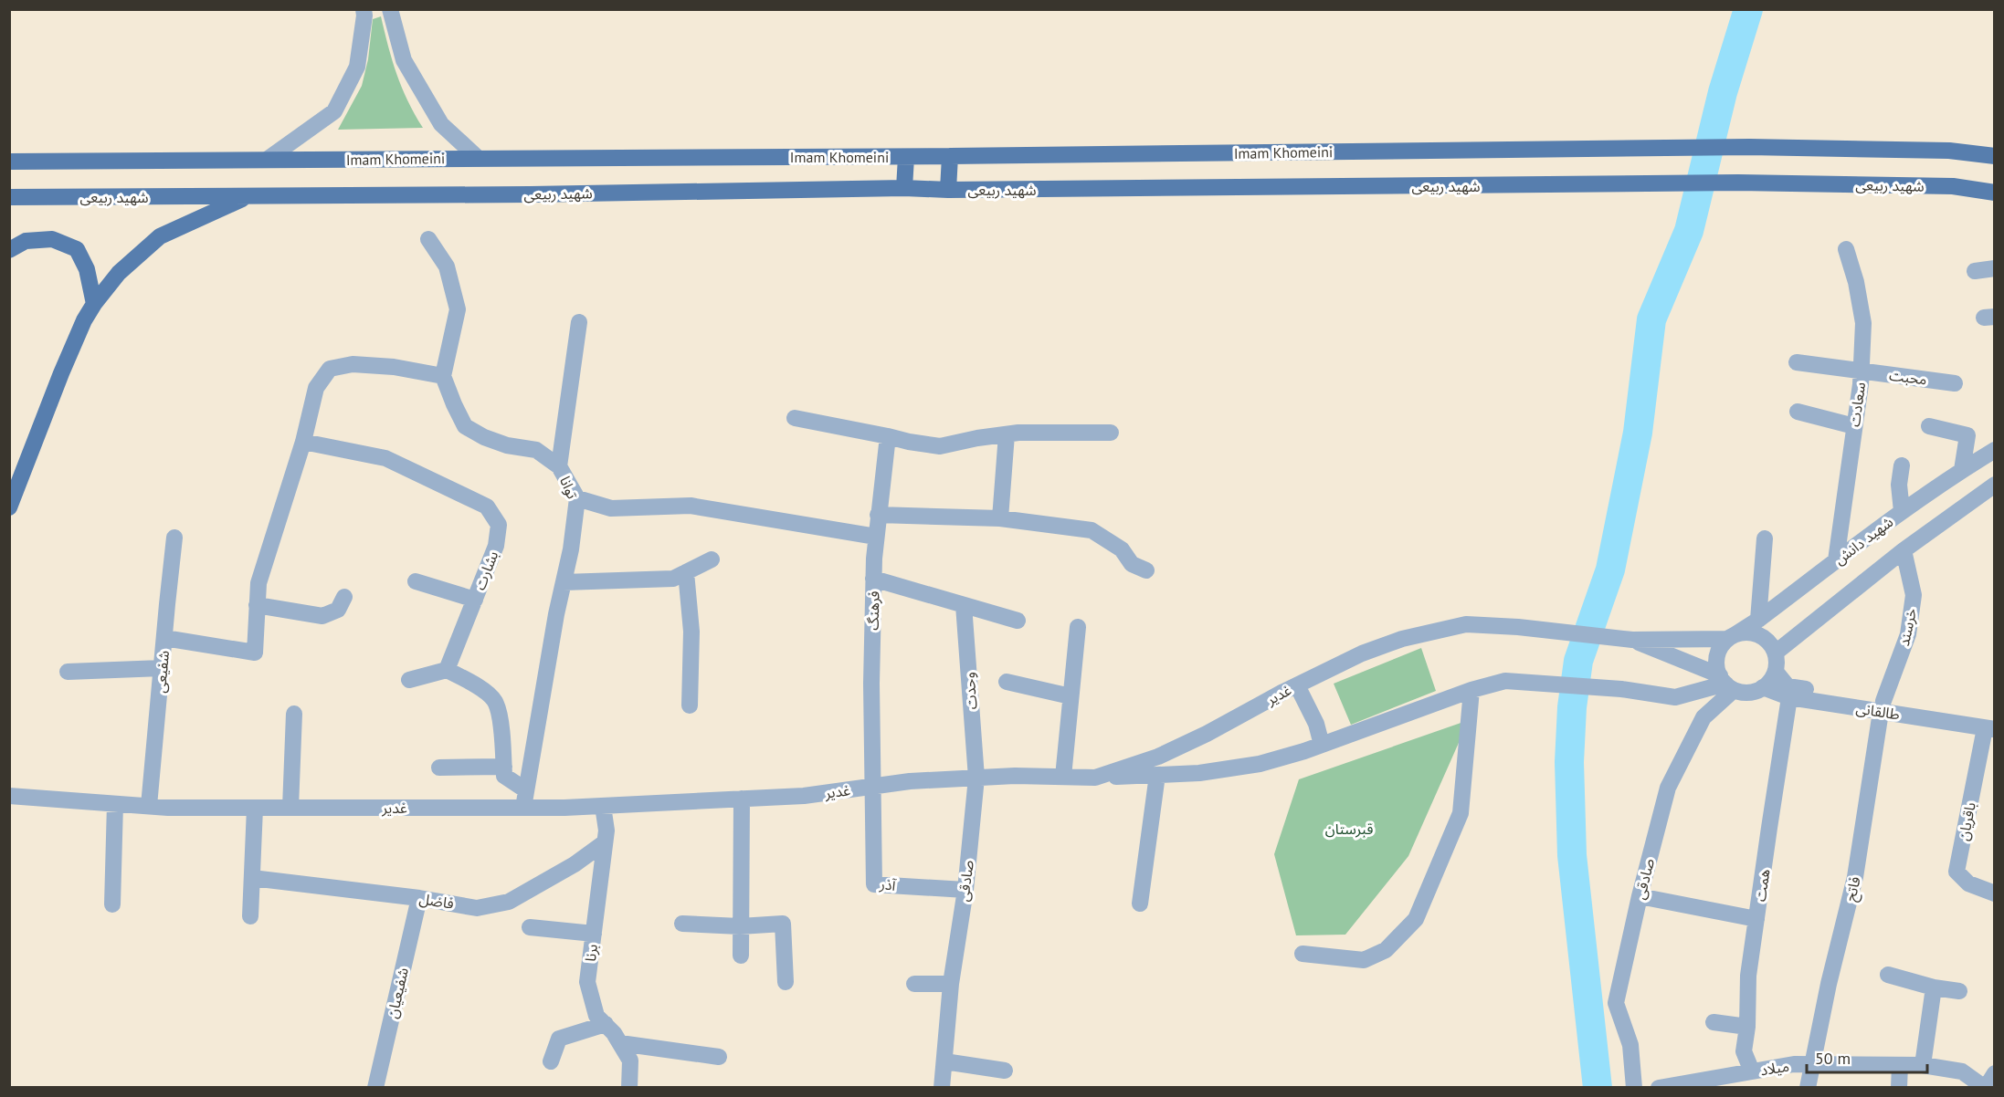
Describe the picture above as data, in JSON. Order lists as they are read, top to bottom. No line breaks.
{"streets":{"main road":["Imam Khomeini","شهید ربیعی"],"street":["محبت","سعادت","توانا","شهید دانش","بشارت","فرهنگ","خرسند","شفیعی","وحدت","غدیر","طالقانی","باقریان","صادقی","آذر","همت","فاتح","فاضل","برنا","شفیعیان","میلاد"]},"crossings":[["محبت","سعادت"],["سعادت","شهید دانش"],["توانا","غدیر"],["شهید دانش","طالقانی"],["شهید دانش","صادقی"],["فرهنگ","غدیر"],["فرهنگ","آذر"],["خرسند","طالقانی"],["خرسند","فاتح"],["شفیعی","غدیر"],["وحدت","غدیر"],["وحدت","صادقی"],["غدیر","صادقی"],["غدیر","آذر"],["غدیر","برنا"],["طالقانی","باقریان"],["طالقانی","صادقی"],["طالقانی","همت"],["طالقانی","فاتح"],["صادقی","آذر"],["همت","میلاد"],["فاتح","میلاد"],["فاضل","برنا"],["فاضل","شفیعیان"]],"parks":["قبرستان"],"scale_bar":"50 m"}
